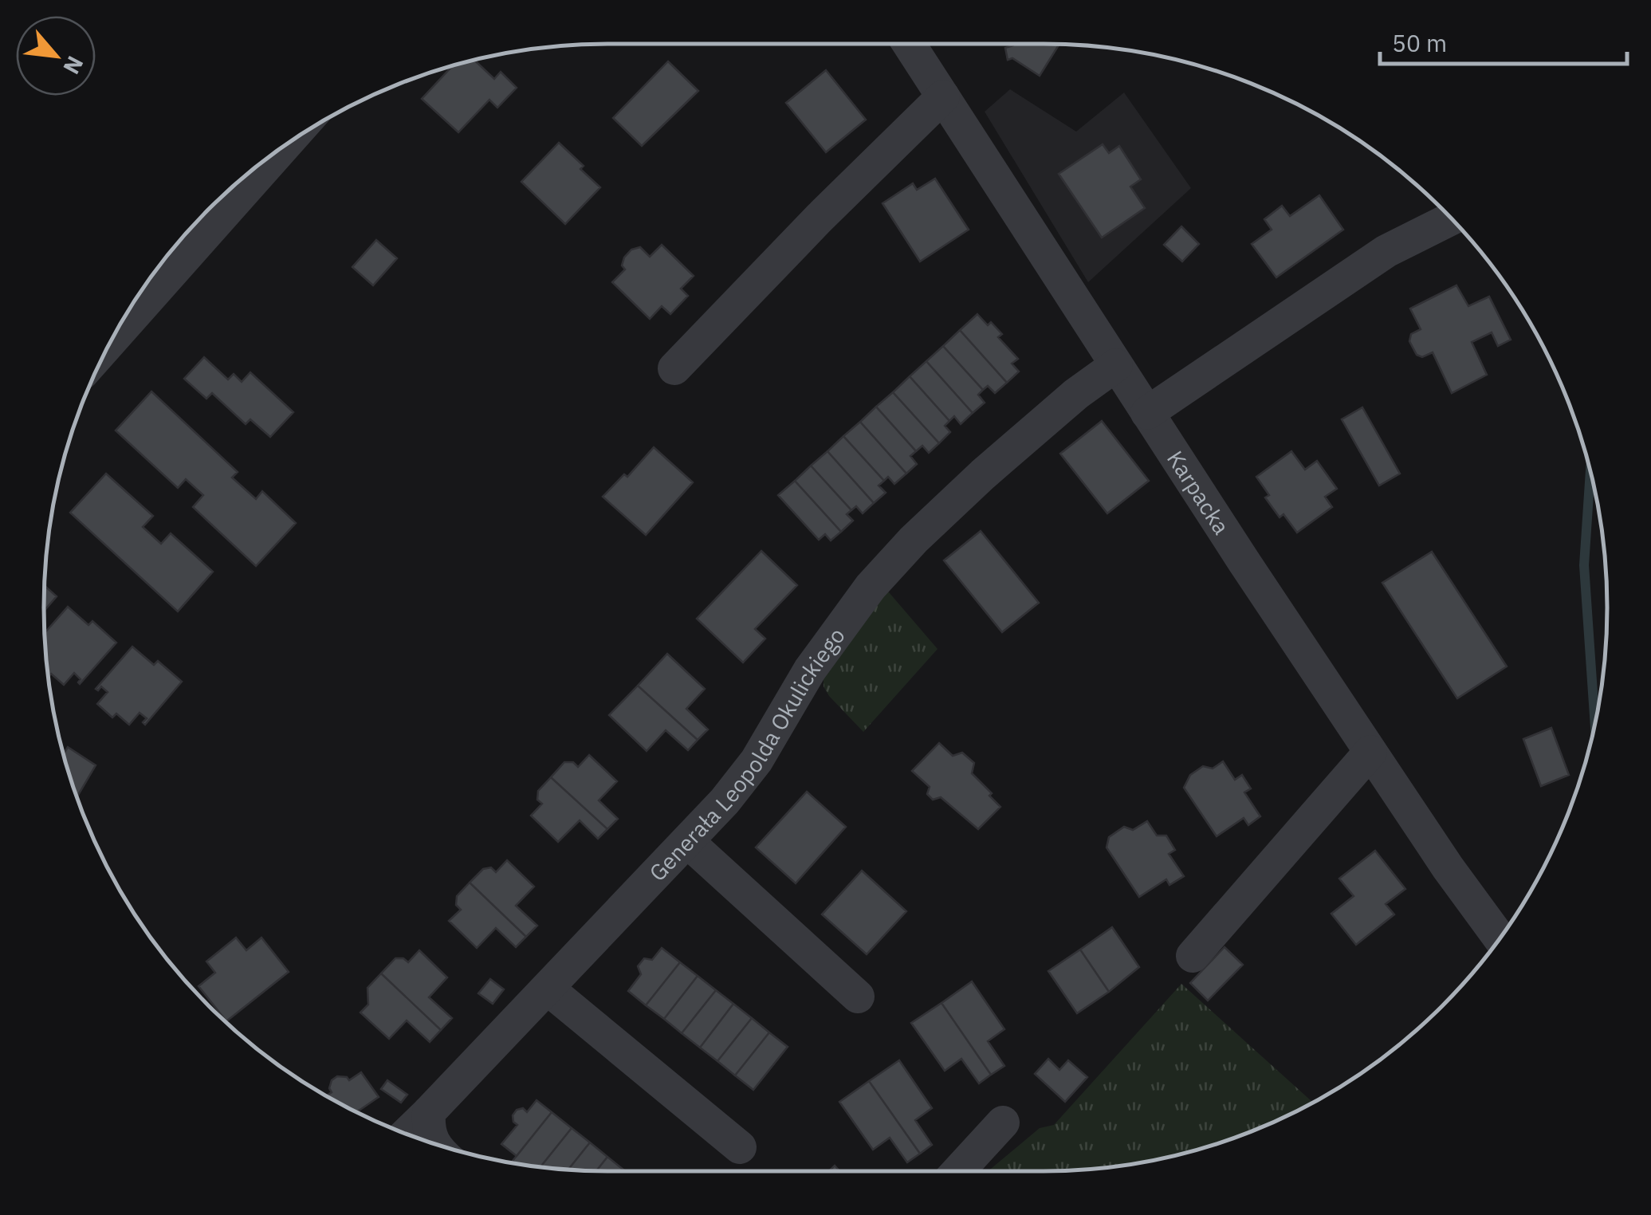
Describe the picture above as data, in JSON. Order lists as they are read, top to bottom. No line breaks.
{"streets":{"street":["Karpacka","Generała Leopolda Okulickiego"]},"crossings":[["Karpacka","Generała Leopolda Okulickiego"]],"scale_bar":"50 m","north":"bottom right"}
